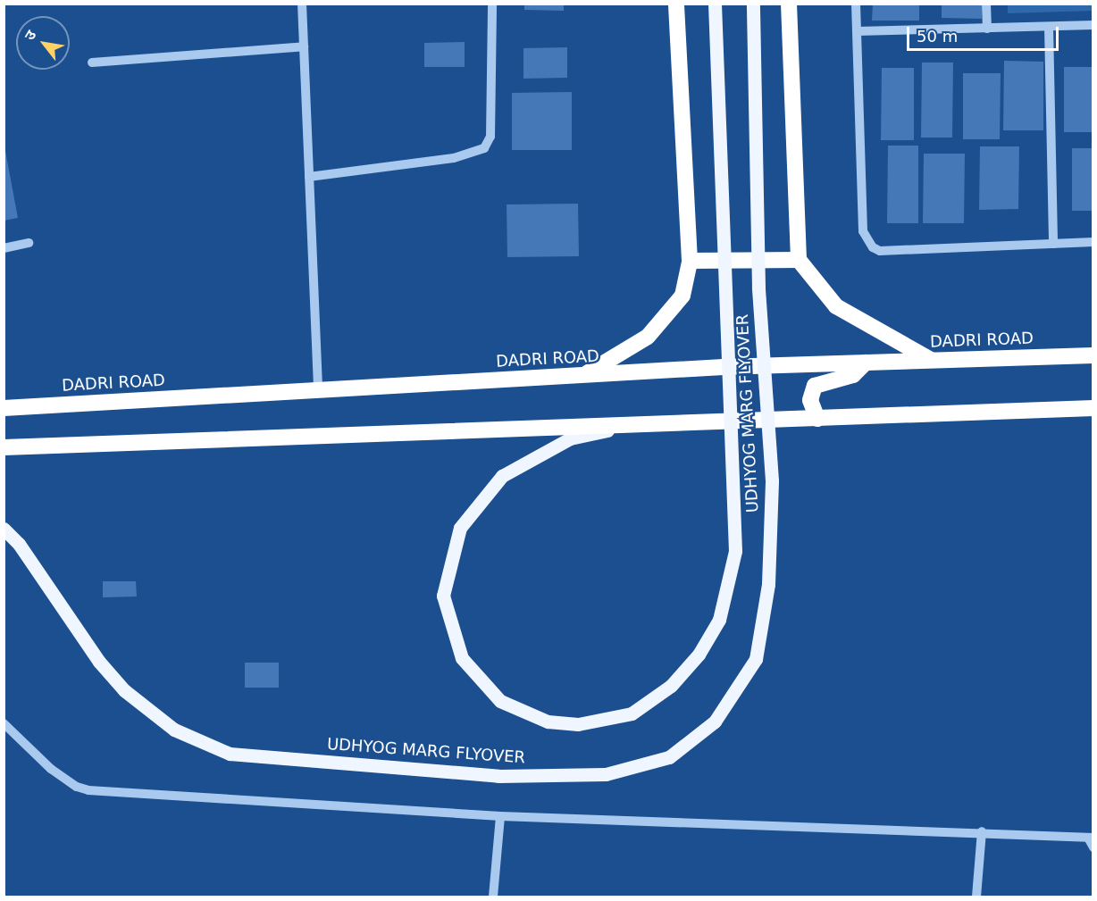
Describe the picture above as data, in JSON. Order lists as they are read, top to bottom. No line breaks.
{"streets":{"highway":["DADRI ROAD"],"main road":["UDHYOG MARG FLYOVER"]},"scale_bar":"50 m","north":"top left"}
